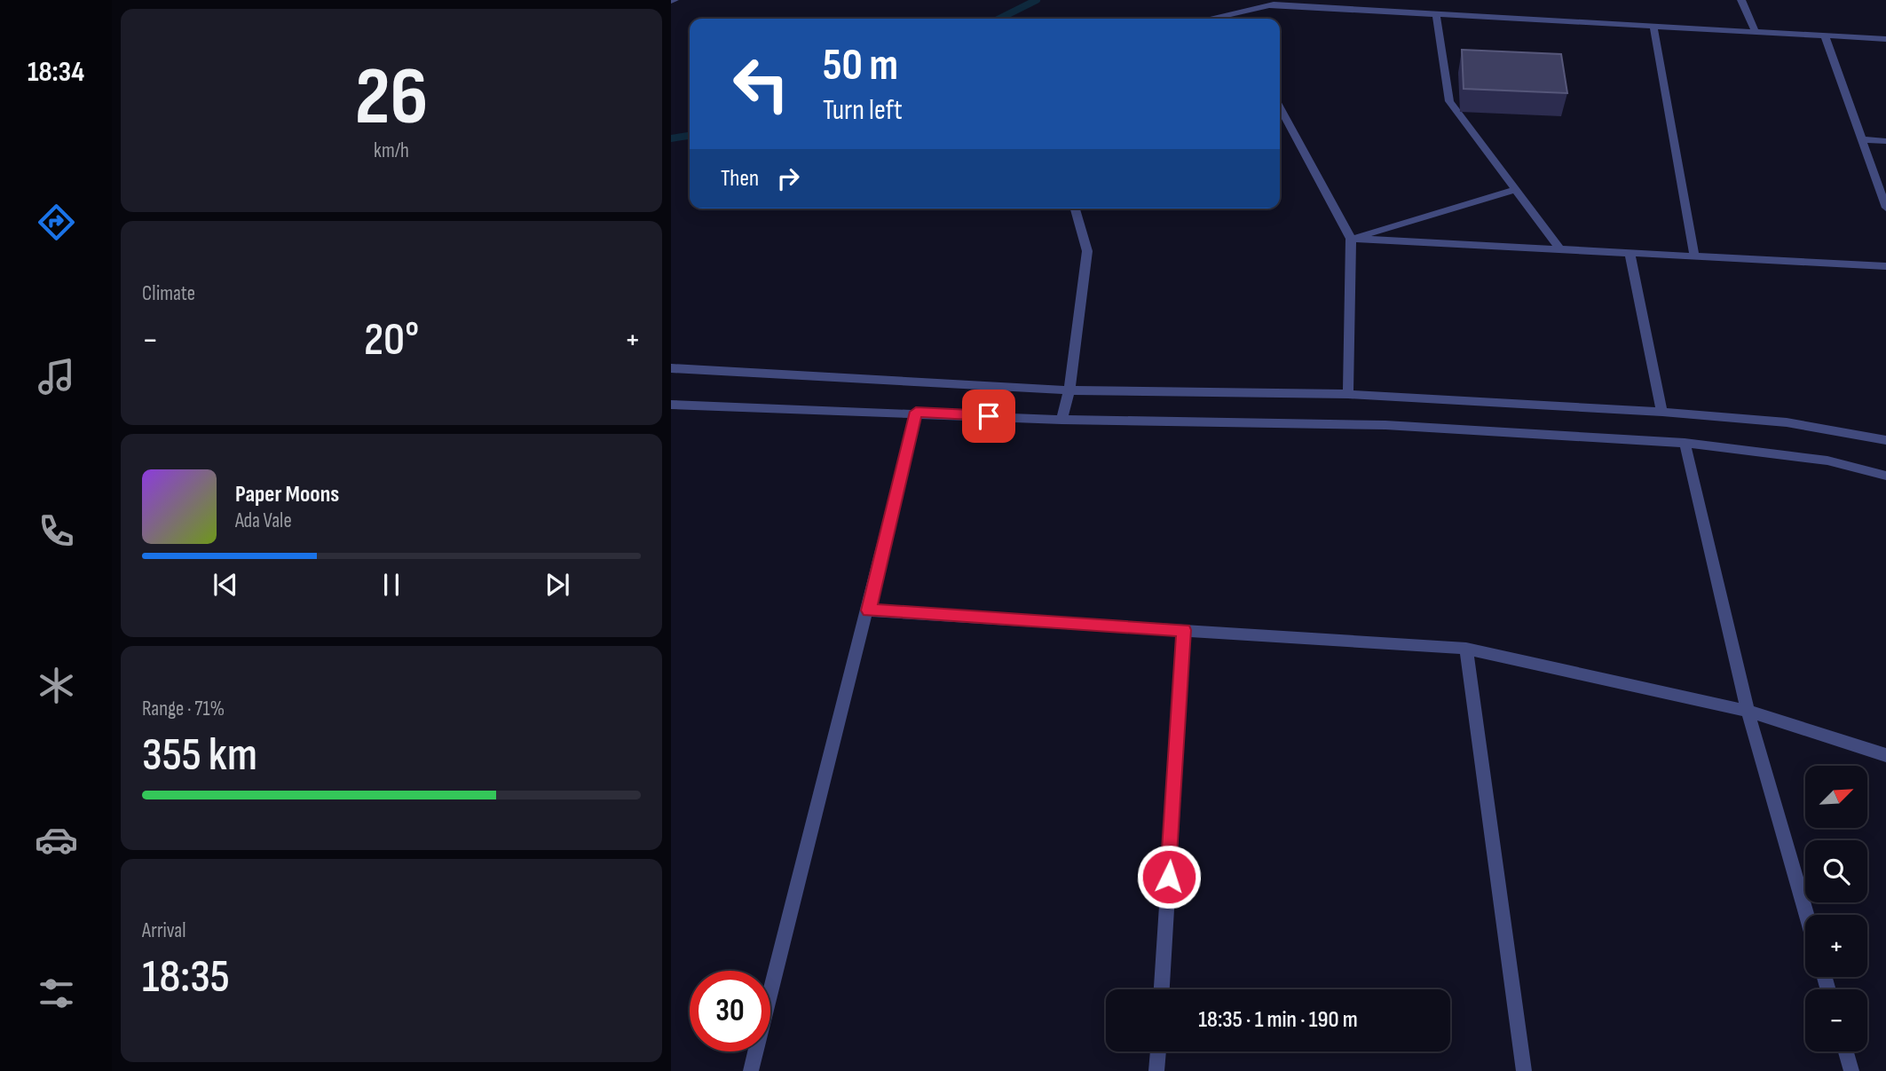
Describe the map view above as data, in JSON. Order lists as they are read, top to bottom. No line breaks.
{"north":"top right","page":{"tabs":"18:34","tile":[["26","km/h"],"Climate",["Range · 71%","355 km"],["Arrival","18:35"]],"turn":["50 m","Turn left"],"then":"Then","heat":["−","20°","+"],"song":["Paper Moons","Ada Vale"],"map_buttons":["+","−"],"limit":"30","trip":"18:35 · 1 min · 190 m"}}
